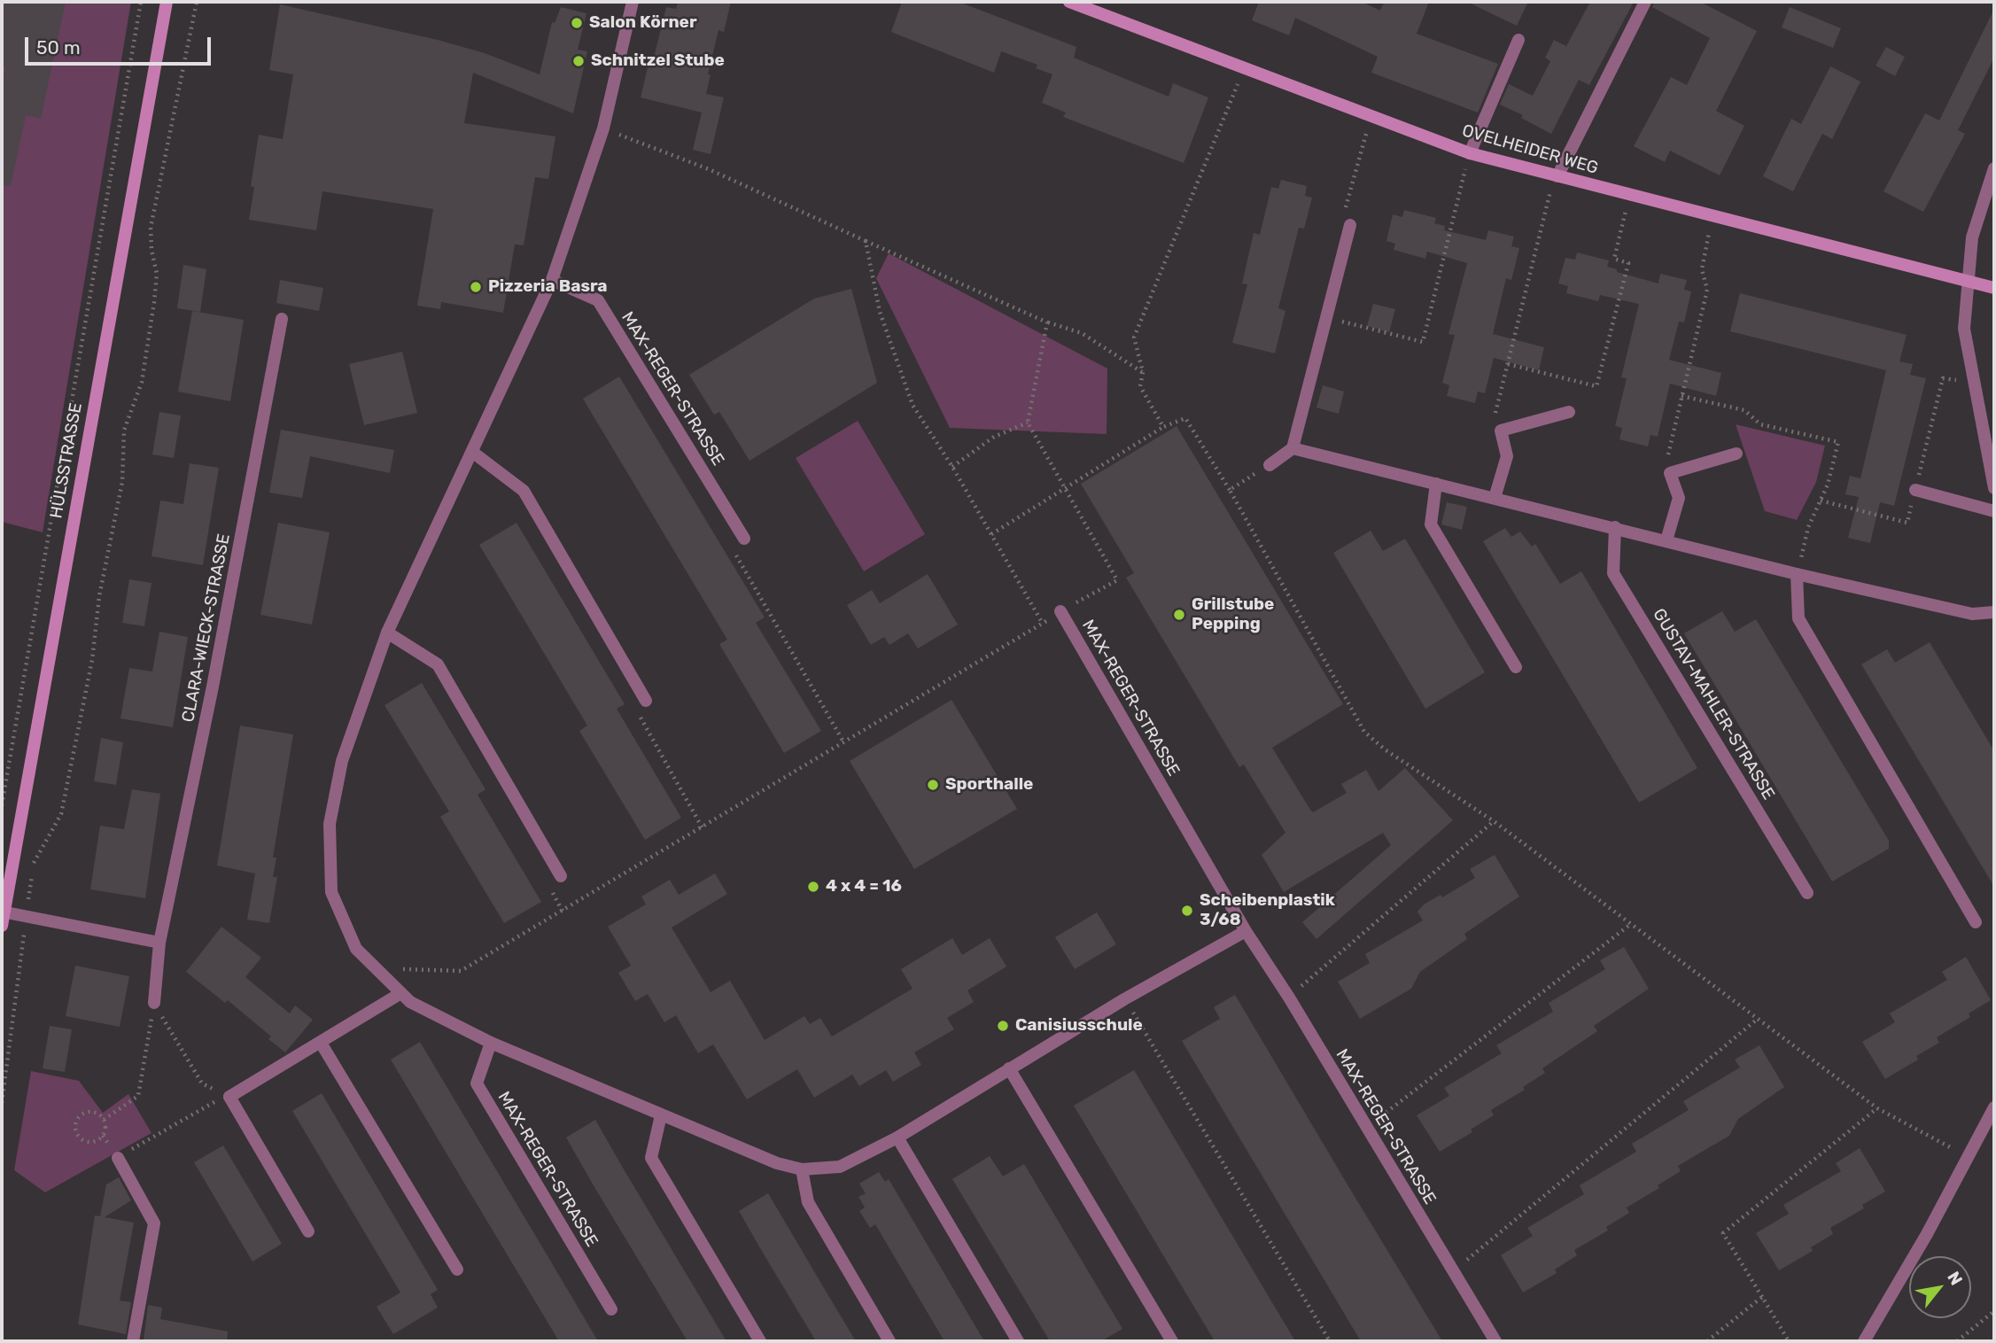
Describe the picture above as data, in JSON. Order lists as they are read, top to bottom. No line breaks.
{"streets":{"street":["OVELHEIDER WEG","MAX-REGER-STRASSE","HÜLSSTRASSE","CLARA-WIECK-STRASSE","GUSTAV-MAHLER-STRASSE"]},"places":["Salon Körner","Schnitzel Stube","Pizzeria Basra","Grillstube Pepping","Sporthalle","4 x 4 = 16","Scheibenplastik 3/68","Canisiusschule"],"scale_bar":"50 m","north":"top right"}
